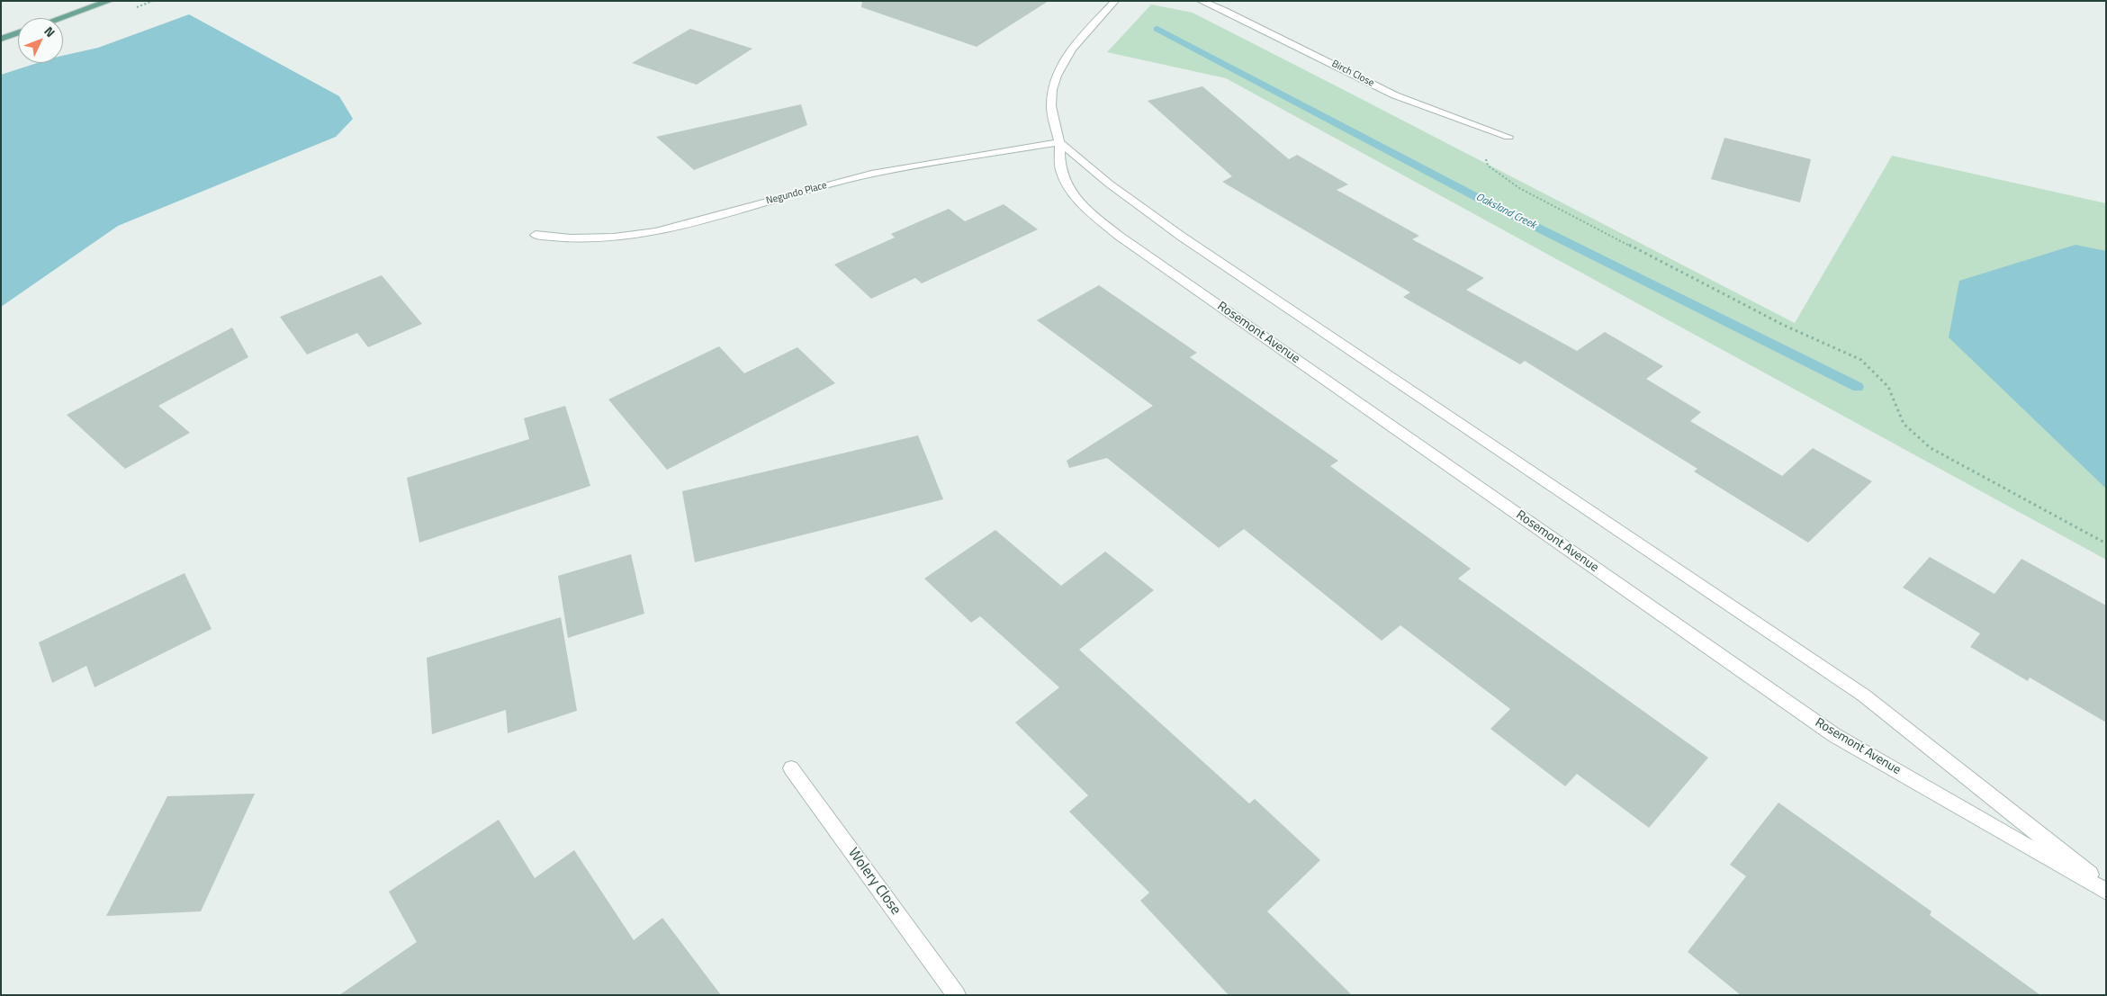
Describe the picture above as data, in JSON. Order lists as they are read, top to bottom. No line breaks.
{"streets":{"street":["Birch Close","Negundo Place","Rosemont Avenue","Wolery Close"]},"crossings":[["Negundo Place","Rosemont Avenue"]],"water":["Oaksland Creek"],"north":"top right"}
